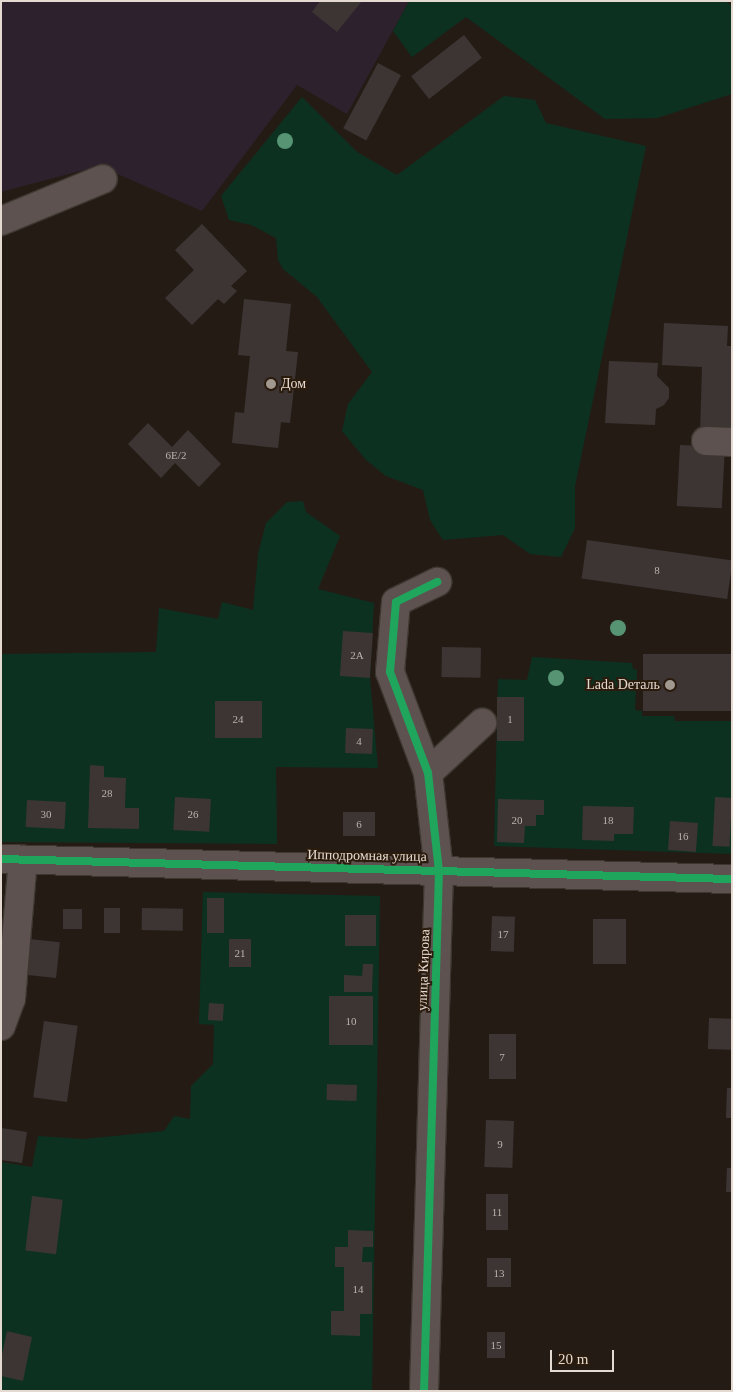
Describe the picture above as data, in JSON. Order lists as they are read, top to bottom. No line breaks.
{"streets":{"street":["Ипподромная улица","улица Кирова"]},"crossings":[["Ипподромная улица","улица Кирова"]],"places":["Дом","Lada Dеталь"],"house_numbers":["6Е/2","8","2А","24","1","4","28","30","26","20","18","6","16","17","21","10","7","9","11","13","14","15"],"scale_bar":"20 m"}
